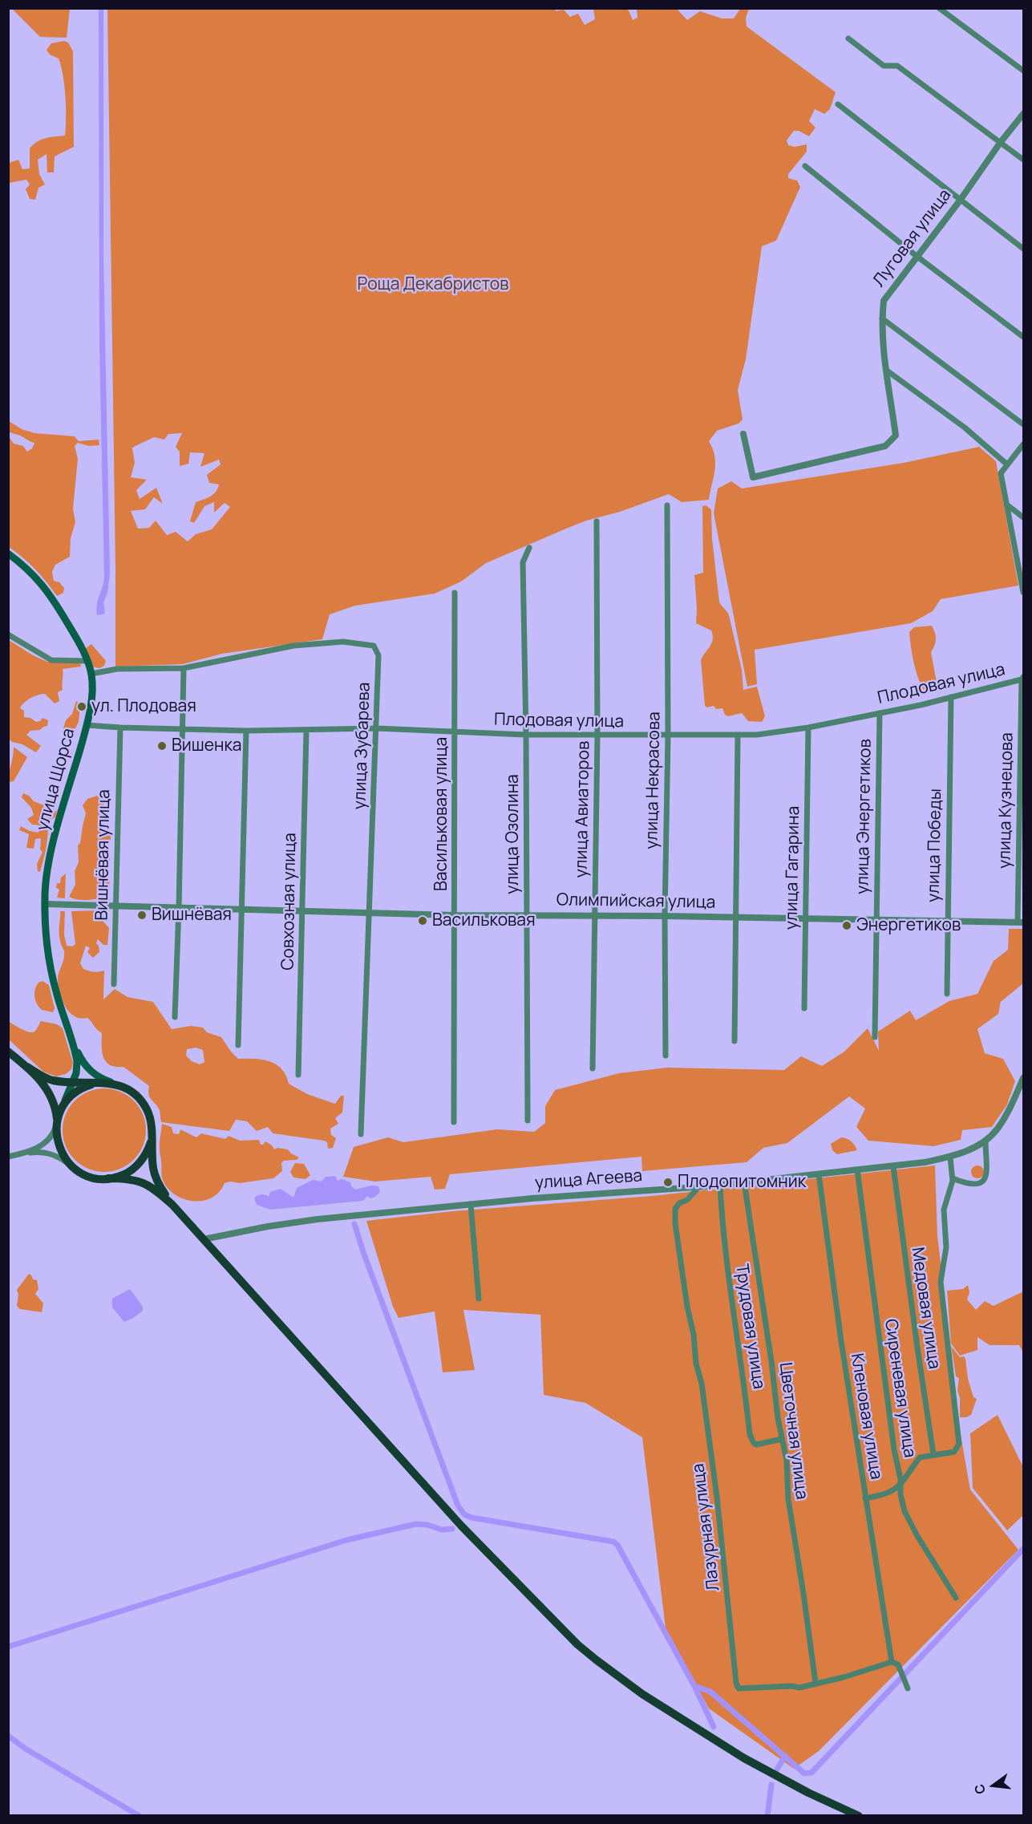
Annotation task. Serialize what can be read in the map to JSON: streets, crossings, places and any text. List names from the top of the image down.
{
  "streets": {
    "main road": ["улица Щорса"],
    "street": [
      "Луговая улица",
      "Плодовая улица",
      "улица Зубарева",
      "улица Некрасова",
      "улица Кузнецова",
      "улица Авиаторов",
      "Васильковая улица",
      "улица Энергетиков",
      "улица Озолина",
      "улица Победы",
      "Вишнёвая улица",
      "улица Гагарина",
      "Совхозная улица",
      "Олимпийская улица",
      "улица Агеева",
      "Медовая улица",
      "Трудовая улица",
      "Сиреневая улица",
      "Кленовая улица",
      "Цветочная улица",
      "Лазурная улица"
    ]
  },
  "crossings": [
    ["Плодовая улица", "улица Зубарева"],
    ["Плодовая улица", "улица Щорса"],
    ["Плодовая улица", "улица Некрасова"],
    ["Плодовая улица", "улица Кузнецова"],
    ["Плодовая улица", "улица Авиаторов"],
    ["Плодовая улица", "Васильковая улица"],
    ["Плодовая улица", "улица Энергетиков"],
    ["Плодовая улица", "улица Озолина"],
    ["Плодовая улица", "улица Победы"],
    ["Плодовая улица", "Вишнёвая улица"],
    ["Плодовая улица", "улица Гагарина"],
    ["Плодовая улица", "Совхозная улица"],
    ["улица Зубарева", "улица Щорса"],
    ["улица Зубарева", "Олимпийская улица"],
    ["улица Щорса", "Олимпийская улица"],
    ["улица Некрасова", "Олимпийская улица"],
    ["улица Кузнецова", "Олимпийская улица"],
    ["улица Авиаторов", "Олимпийская улица"],
    ["Васильковая улица", "Олимпийская улица"],
    ["улица Энергетиков", "Олимпийская улица"],
    ["улица Озолина", "Олимпийская улица"],
    ["улица Победы", "Олимпийская улица"],
    ["Вишнёвая улица", "Олимпийская улица"],
    ["улица Гагарина", "Олимпийская улица"],
    ["Совхозная улица", "Олимпийская улица"],
    ["улица Агеева", "Медовая улица"],
    ["улица Агеева", "Трудовая улица"],
    ["улица Агеева", "Сиреневая улица"],
    ["улица Агеева", "Кленовая улица"],
    ["улица Агеева", "Цветочная улица"],
    ["улица Агеева", "Лазурная улица"],
    ["Трудовая улица", "Цветочная улица"],
    ["Кленовая улица", "Лазурная улица"],
    ["Цветочная улица", "Лазурная улица"]
  ],
  "parks": ["Роща Декабристов"],
  "places": [
    "ул. Плодовая",
    "Вишенка",
    "Вишнёвая",
    "Васильковая",
    "Энергетиков",
    "Плодопитомник"
  ],
  "north": "left"
}
